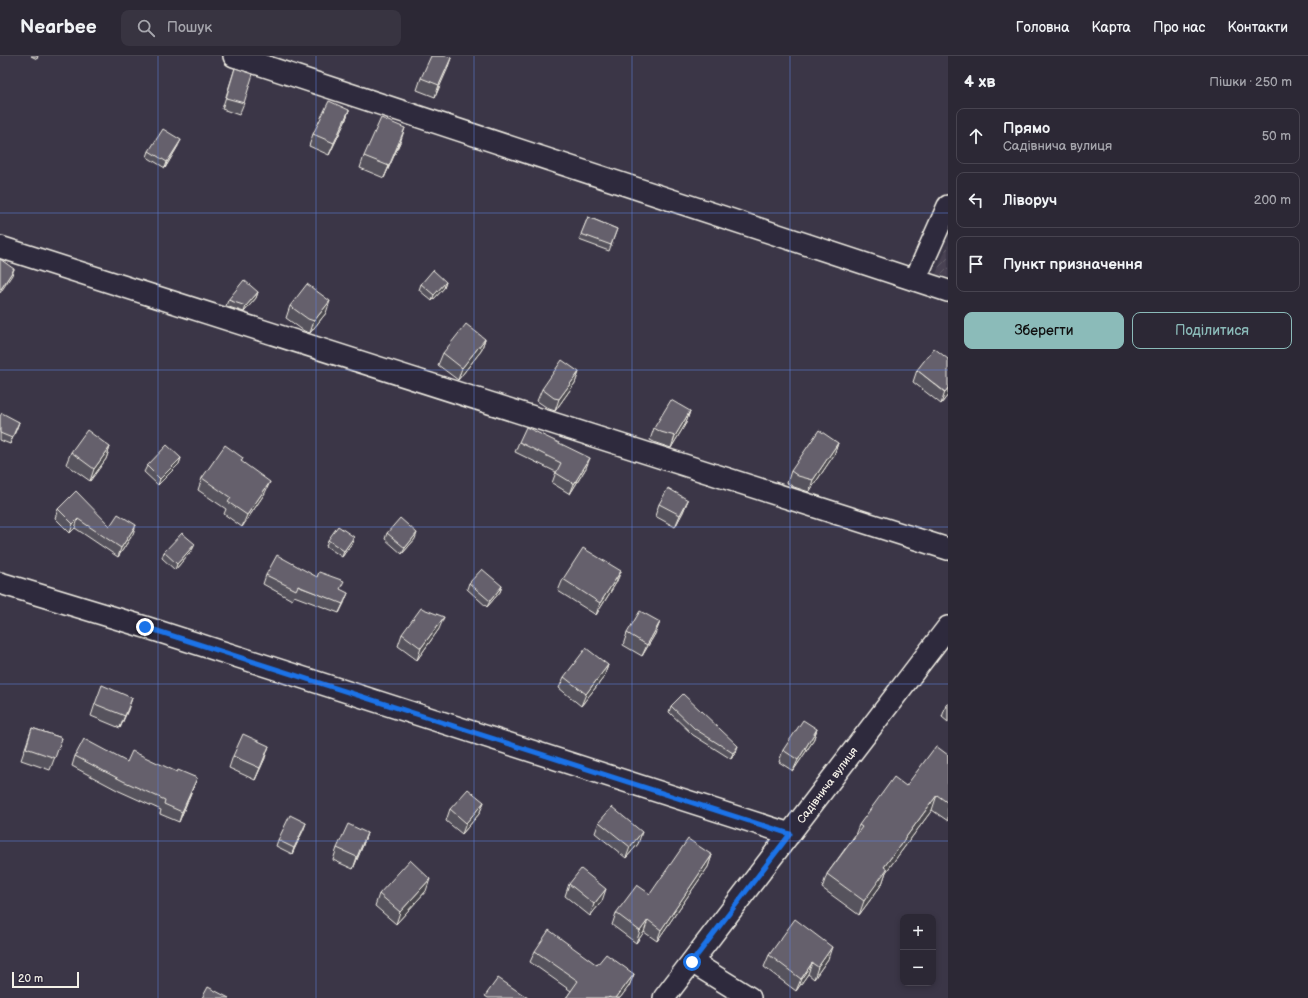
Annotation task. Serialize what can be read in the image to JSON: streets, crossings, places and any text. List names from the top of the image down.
{
  "streets": {
    "street": ["Садівнича вулиця"]
  },
  "scale_bar": "20 m",
  "page": {
    "header": "Nearbee",
    "search": "Пошук",
    "nav": [
      "Головна",
      "Карта",
      "Про нас",
      "Контакти"
    ],
    "heading": ["4 хв", "Пішки · 250 m"],
    "list": [
      ["Прямо", "Садівнича вулиця", "50 m"],
      ["Ліворуч", "200 m"],
      "Пункт призначення"
    ],
    "buttons": ["Зберегти", "Поділитися"],
    "map_buttons": ["+", "−"],
    "scale": "20 m"
  }
}
